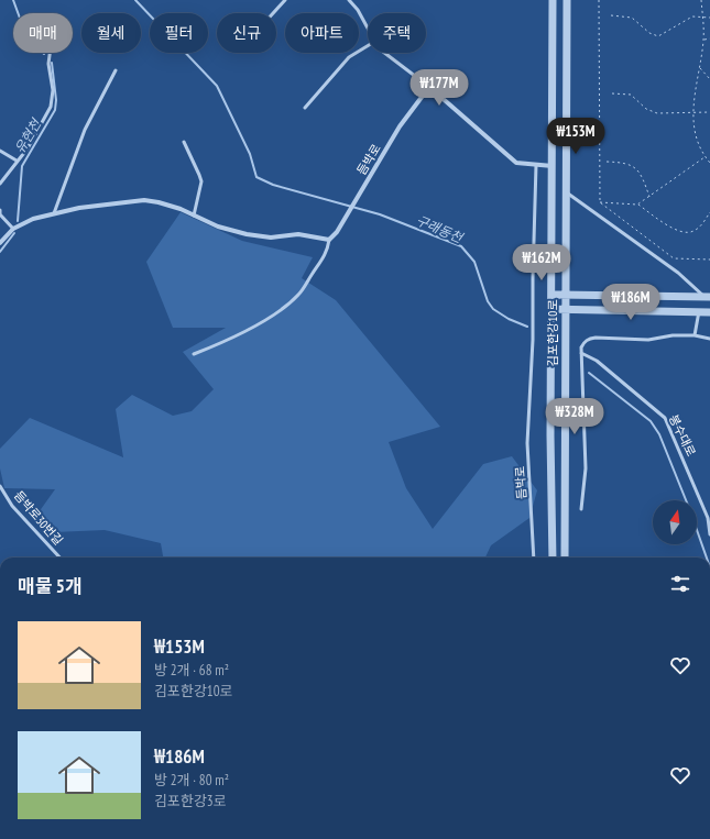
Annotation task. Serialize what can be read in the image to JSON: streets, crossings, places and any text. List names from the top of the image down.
{
  "streets": {
    "street": ["듬박로", "김포한강10로"],
    "lane": ["봉수대로", "듬박로30번길"]
  },
  "water": ["유현천", "구래동천"],
  "north": "top",
  "page": {
    "chip": [
      "매매",
      "월세",
      "필터",
      "신규",
      "아파트",
      "주택"
    ],
    "price": [
      "₩177M",
      "₩153M",
      "₩162M",
      "₩186M",
      "₩328M"
    ],
    "heading": "매물 5개",
    "list": [
      {
        "name": "₩153M",
        "note": "방 2개 · 68 m² · 김포한강10로"
      },
      {
        "name": "₩186M",
        "note": "방 2개 · 80 m² · 김포한강3로"
      }
    ]
  }
}
